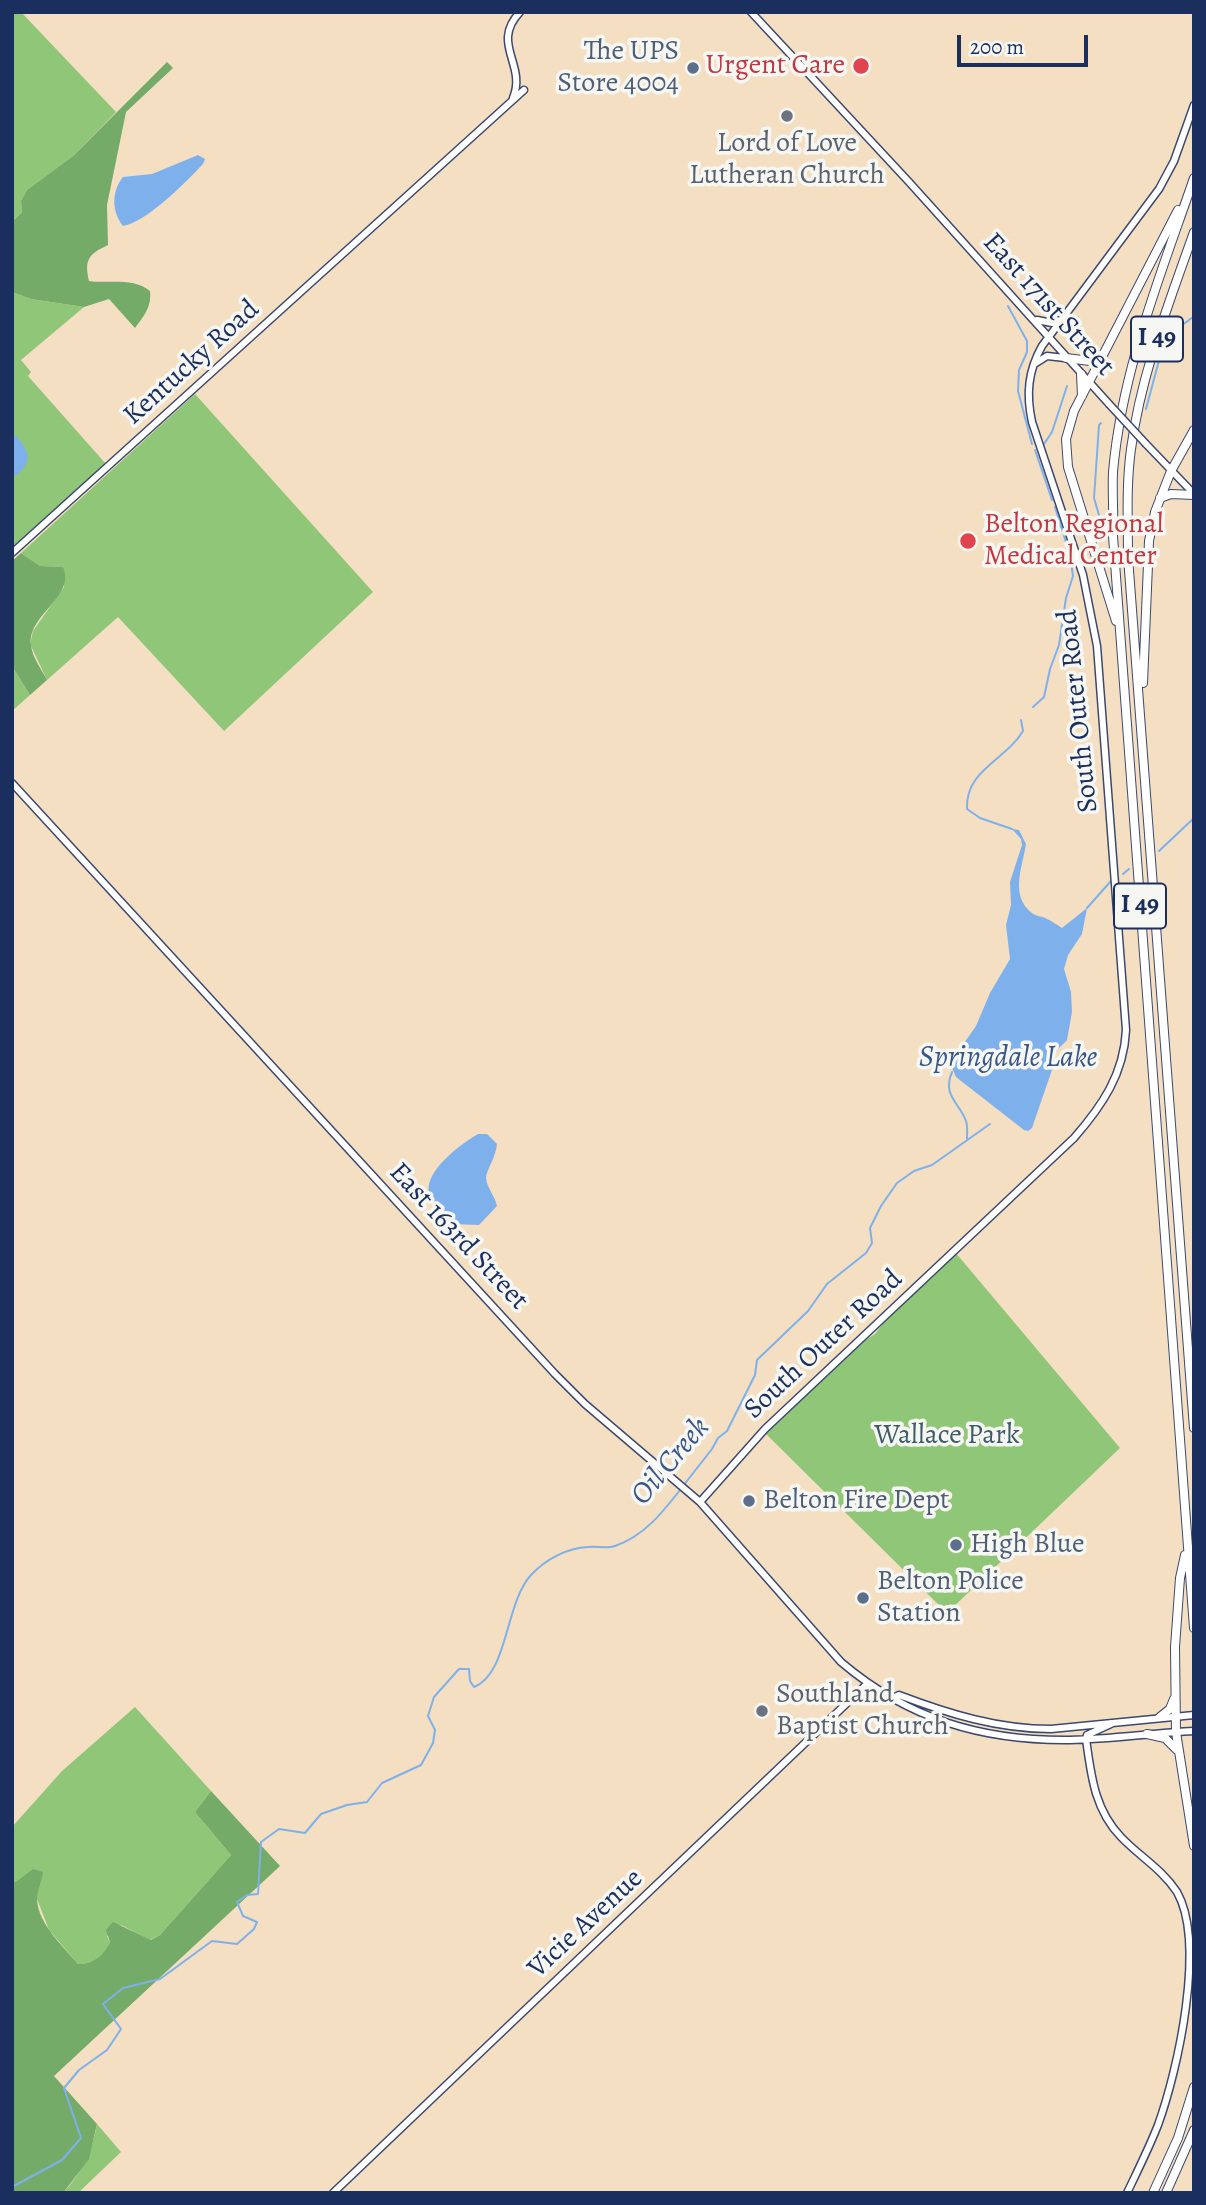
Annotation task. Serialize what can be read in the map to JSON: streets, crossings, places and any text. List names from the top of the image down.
{
  "streets": {
    "highway": ["I 49"],
    "street": [
      "East 171st Street",
      "Kentucky Road",
      "South Outer Road",
      "East 163rd Street",
      "Vicie Avenue"
    ]
  },
  "crossings": [
    ["East 171st Street", "South Outer Road"],
    ["South Outer Road", "East 163rd Street"],
    ["East 163rd Street", "Vicie Avenue"]
  ],
  "water": ["Springdale Lake", "Oil Creek"],
  "parks": ["Wallace Park"],
  "places": [
    "Urgent Care",
    "The UPS Store 4004",
    "Lord of Love Lutheran Church",
    "Belton Regional Medical Center",
    "Belton Fire Dept",
    "High Blue",
    "Belton Police Station",
    "Southland Baptist Church"
  ],
  "scale_bar": "200 m"
}
